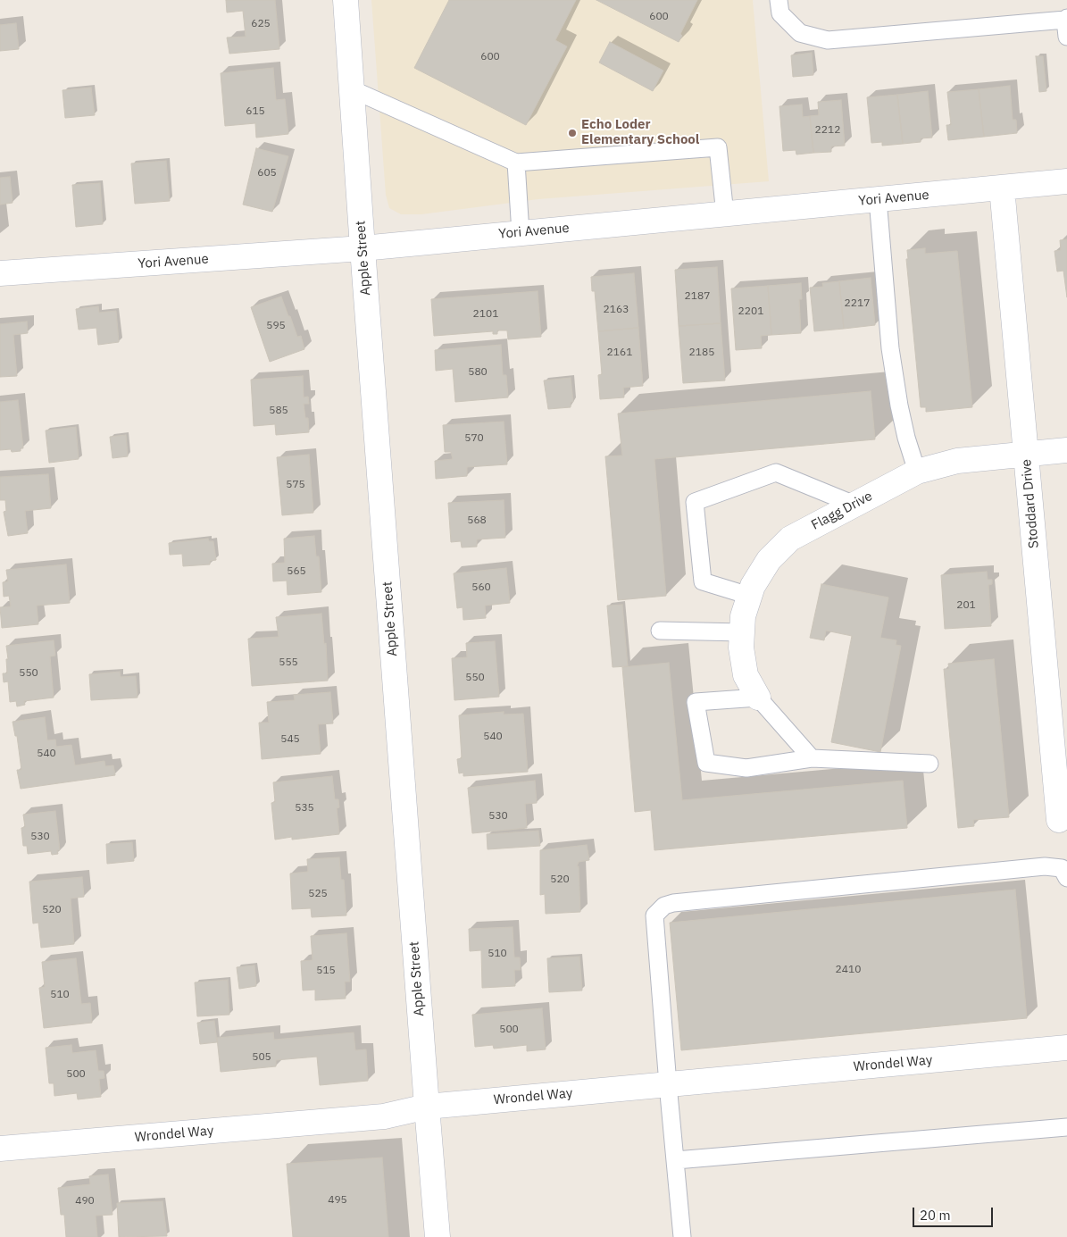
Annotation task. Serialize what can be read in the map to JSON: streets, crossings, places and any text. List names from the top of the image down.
{
  "streets": {
    "street": [
      "Yori Avenue",
      "Apple Street",
      "Stoddard Drive",
      "Flagg Drive",
      "Wrondel Way"
    ]
  },
  "crossings": [
    ["Yori Avenue", "Apple Street"],
    ["Yori Avenue", "Stoddard Drive"],
    ["Apple Street", "Wrondel Way"],
    ["Stoddard Drive", "Flagg Drive"]
  ],
  "places": ["Echo Loder Elementary School"],
  "house_numbers": [
    "600",
    "625",
    "600",
    "615",
    "2212",
    "605",
    "2187",
    "2217",
    "2163",
    "2201",
    "2101",
    "595",
    "2161",
    "2185",
    "580",
    "585",
    "570",
    "575",
    "568",
    "565",
    "560",
    "201",
    "555",
    "550",
    "550",
    "540",
    "545",
    "540",
    "535",
    "530",
    "530",
    "520",
    "525",
    "520",
    "510",
    "2410",
    "515",
    "510",
    "500",
    "505",
    "500",
    "495",
    "490"
  ],
  "scale_bar": "20 m"
}
